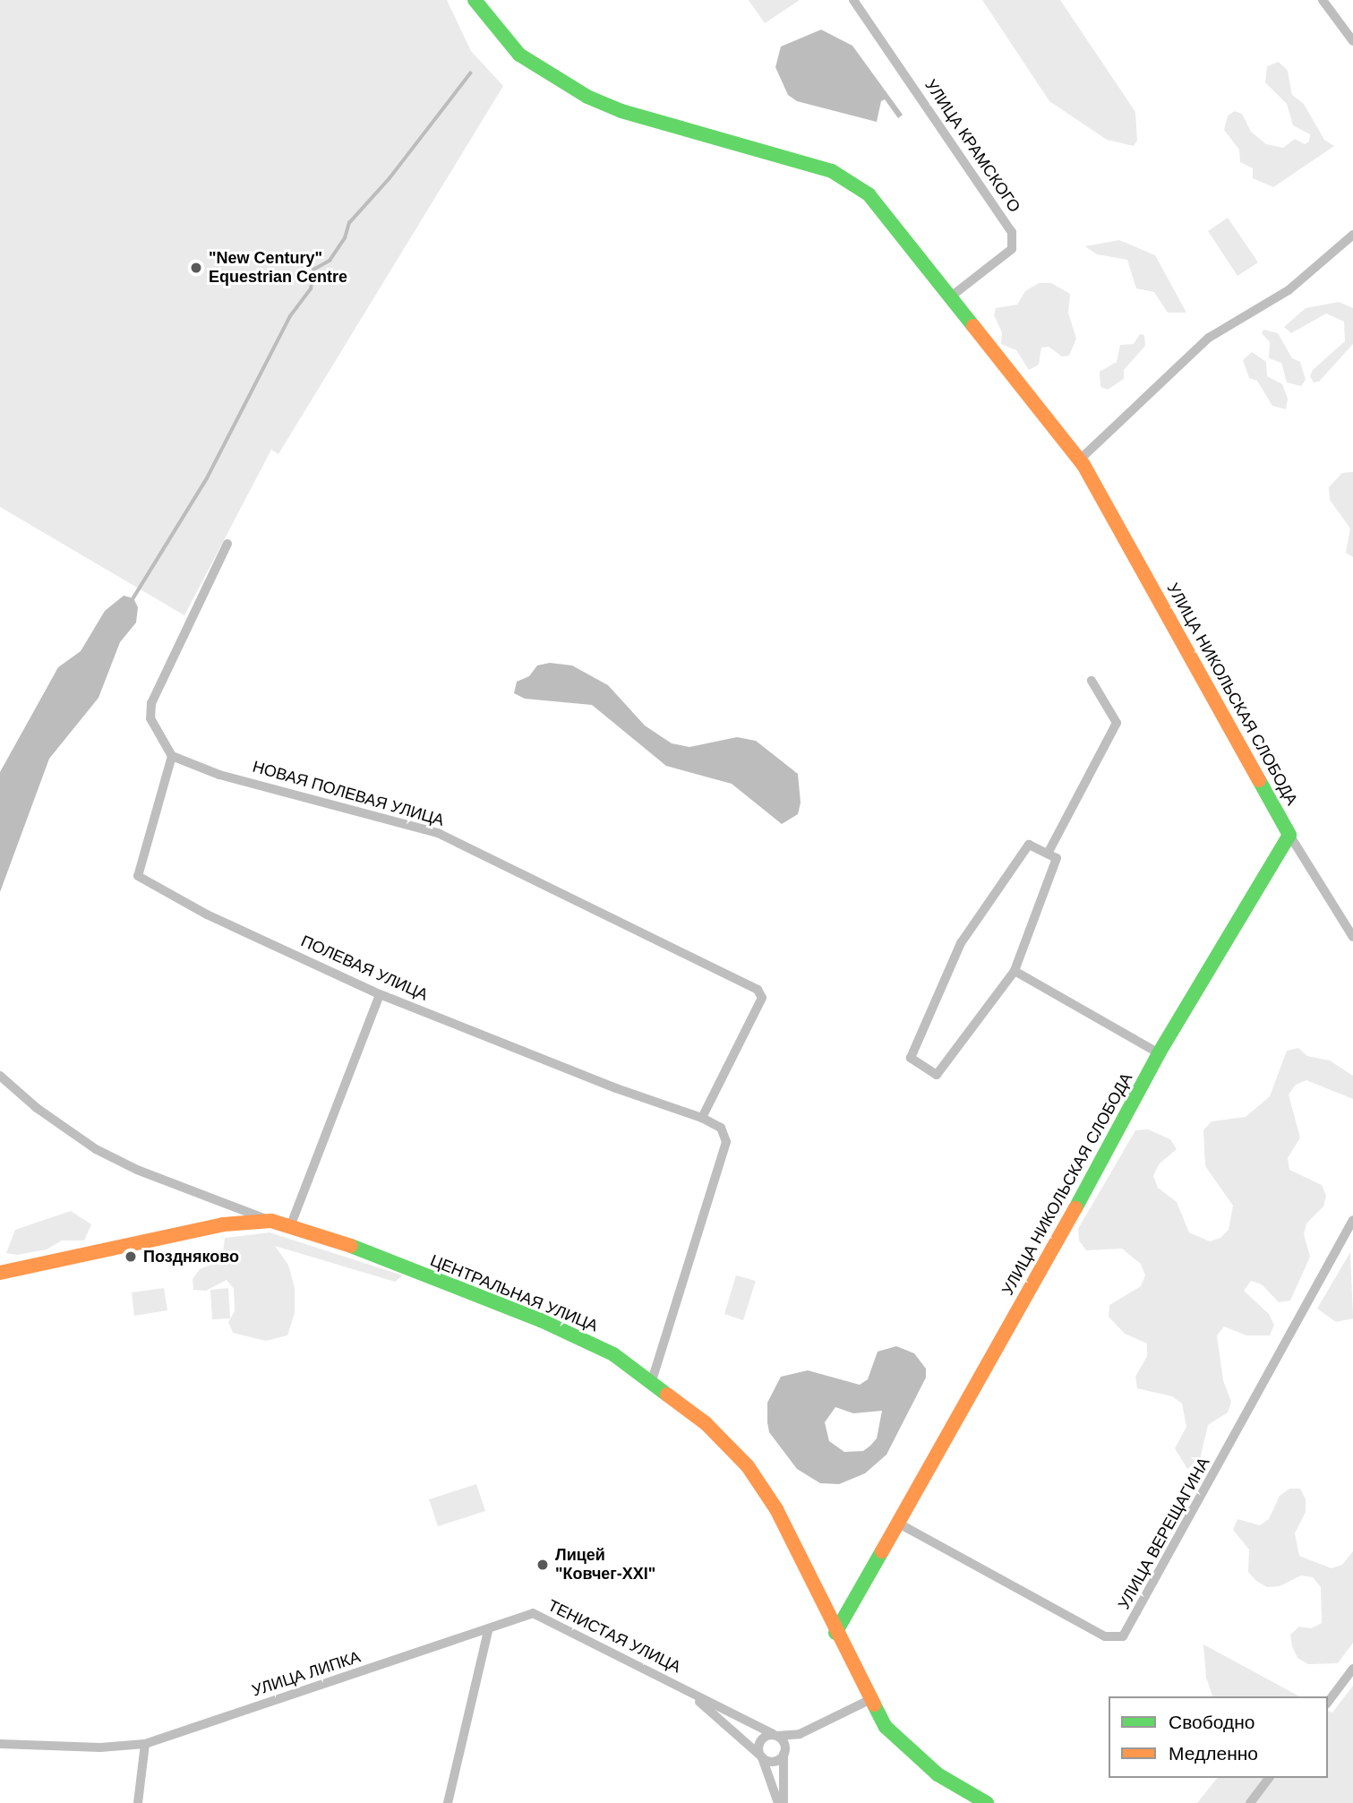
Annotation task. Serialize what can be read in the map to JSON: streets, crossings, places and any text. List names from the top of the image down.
{
  "streets": {
    "street": [
      "УЛИЦА КРАМСКОГО",
      "УЛИЦА НИКОЛЬСКАЯ СЛОБОДА",
      "НОВАЯ ПОЛЕВАЯ УЛИЦА",
      "ПОЛЕВАЯ УЛИЦА",
      "ЦЕНТРАЛЬНАЯ УЛИЦА",
      "УЛИЦА ВЕРЕЩАГИНА",
      "ТЕНИСТАЯ УЛИЦА",
      "УЛИЦА ЛИПКА"
    ]
  },
  "crossings": [
    ["УЛИЦА КРАМСКОГО", "УЛИЦА НИКОЛЬСКАЯ СЛОБОДА"],
    ["УЛИЦА НИКОЛЬСКАЯ СЛОБОДА", "ЦЕНТРАЛЬНАЯ УЛИЦА"],
    ["УЛИЦА НИКОЛЬСКАЯ СЛОБОДА", "УЛИЦА ВЕРЕЩАГИНА"],
    ["НОВАЯ ПОЛЕВАЯ УЛИЦА", "ПОЛЕВАЯ УЛИЦА"],
    ["ТЕНИСТАЯ УЛИЦА", "УЛИЦА ЛИПКА"]
  ],
  "places": ["\"New Century\" Equestrian Centre", "Поздняково", "Лицей \"Ковчег-XXI\""],
  "legend": ["Свободно", "Медленно"]
}
